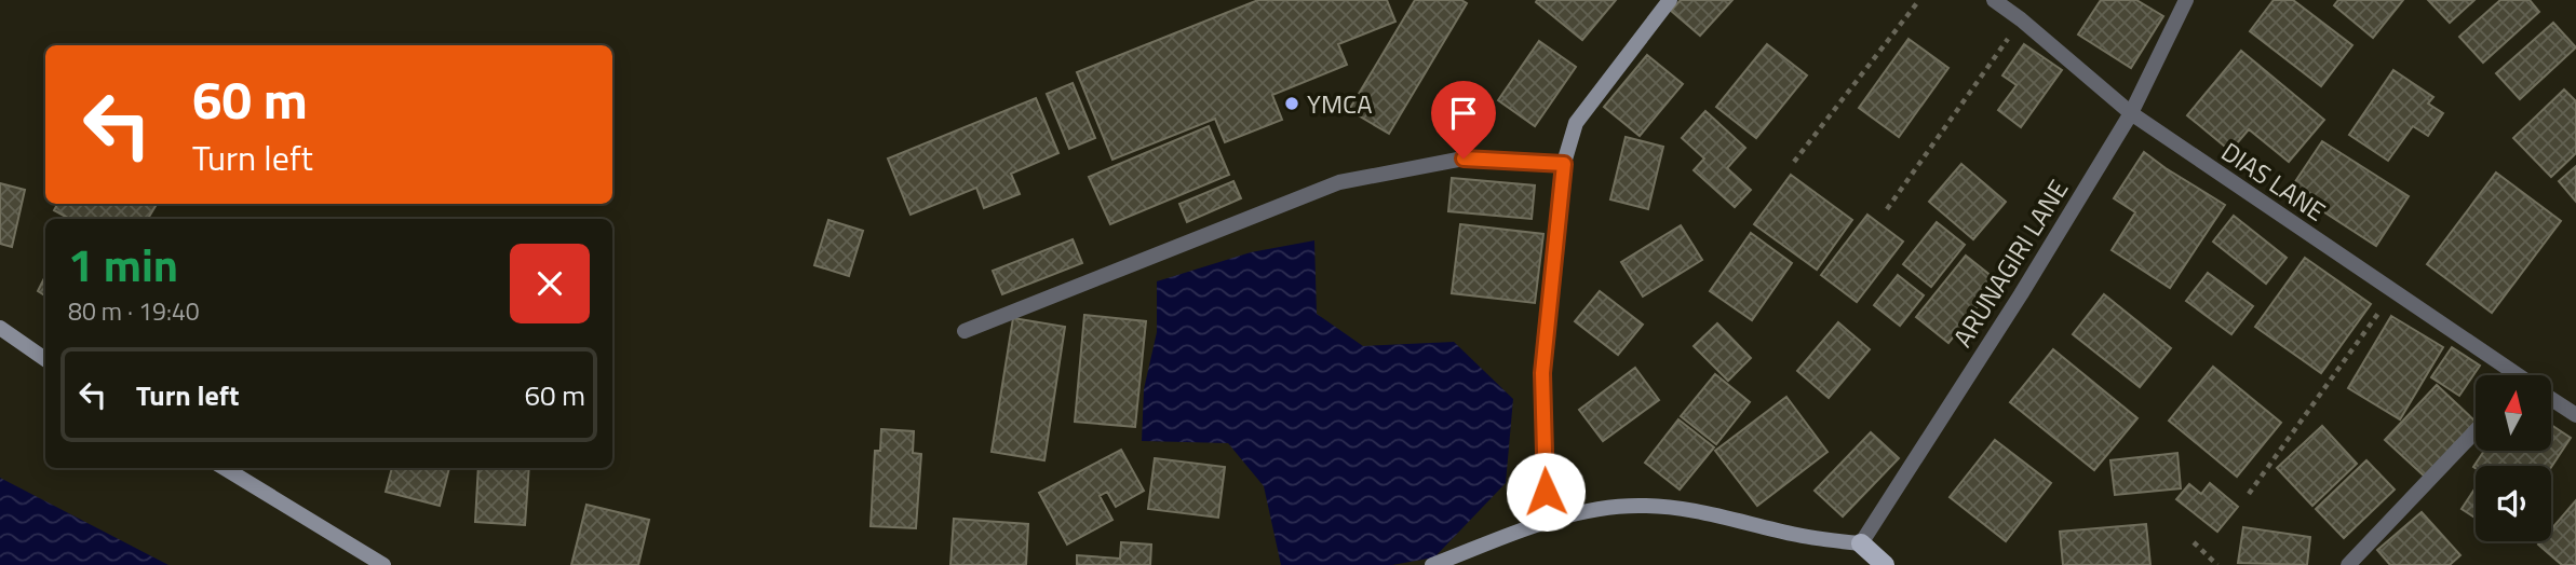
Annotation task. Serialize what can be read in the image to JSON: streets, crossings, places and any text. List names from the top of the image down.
{
  "streets": {
    "street": ["DIAS LANE", "ARUNAGIRI LANE"]
  },
  "crossings": [
    ["DIAS LANE", "ARUNAGIRI LANE"]
  ],
  "places": ["YMCA"],
  "north": "top",
  "page": {
    "turn": ["60 m", "Turn left"],
    "heading": ["1 min", "80 m · 19:40"],
    "list": [
      {
        "name": "Turn left",
        "value": "60 m"
      }
    ]
  }
}
